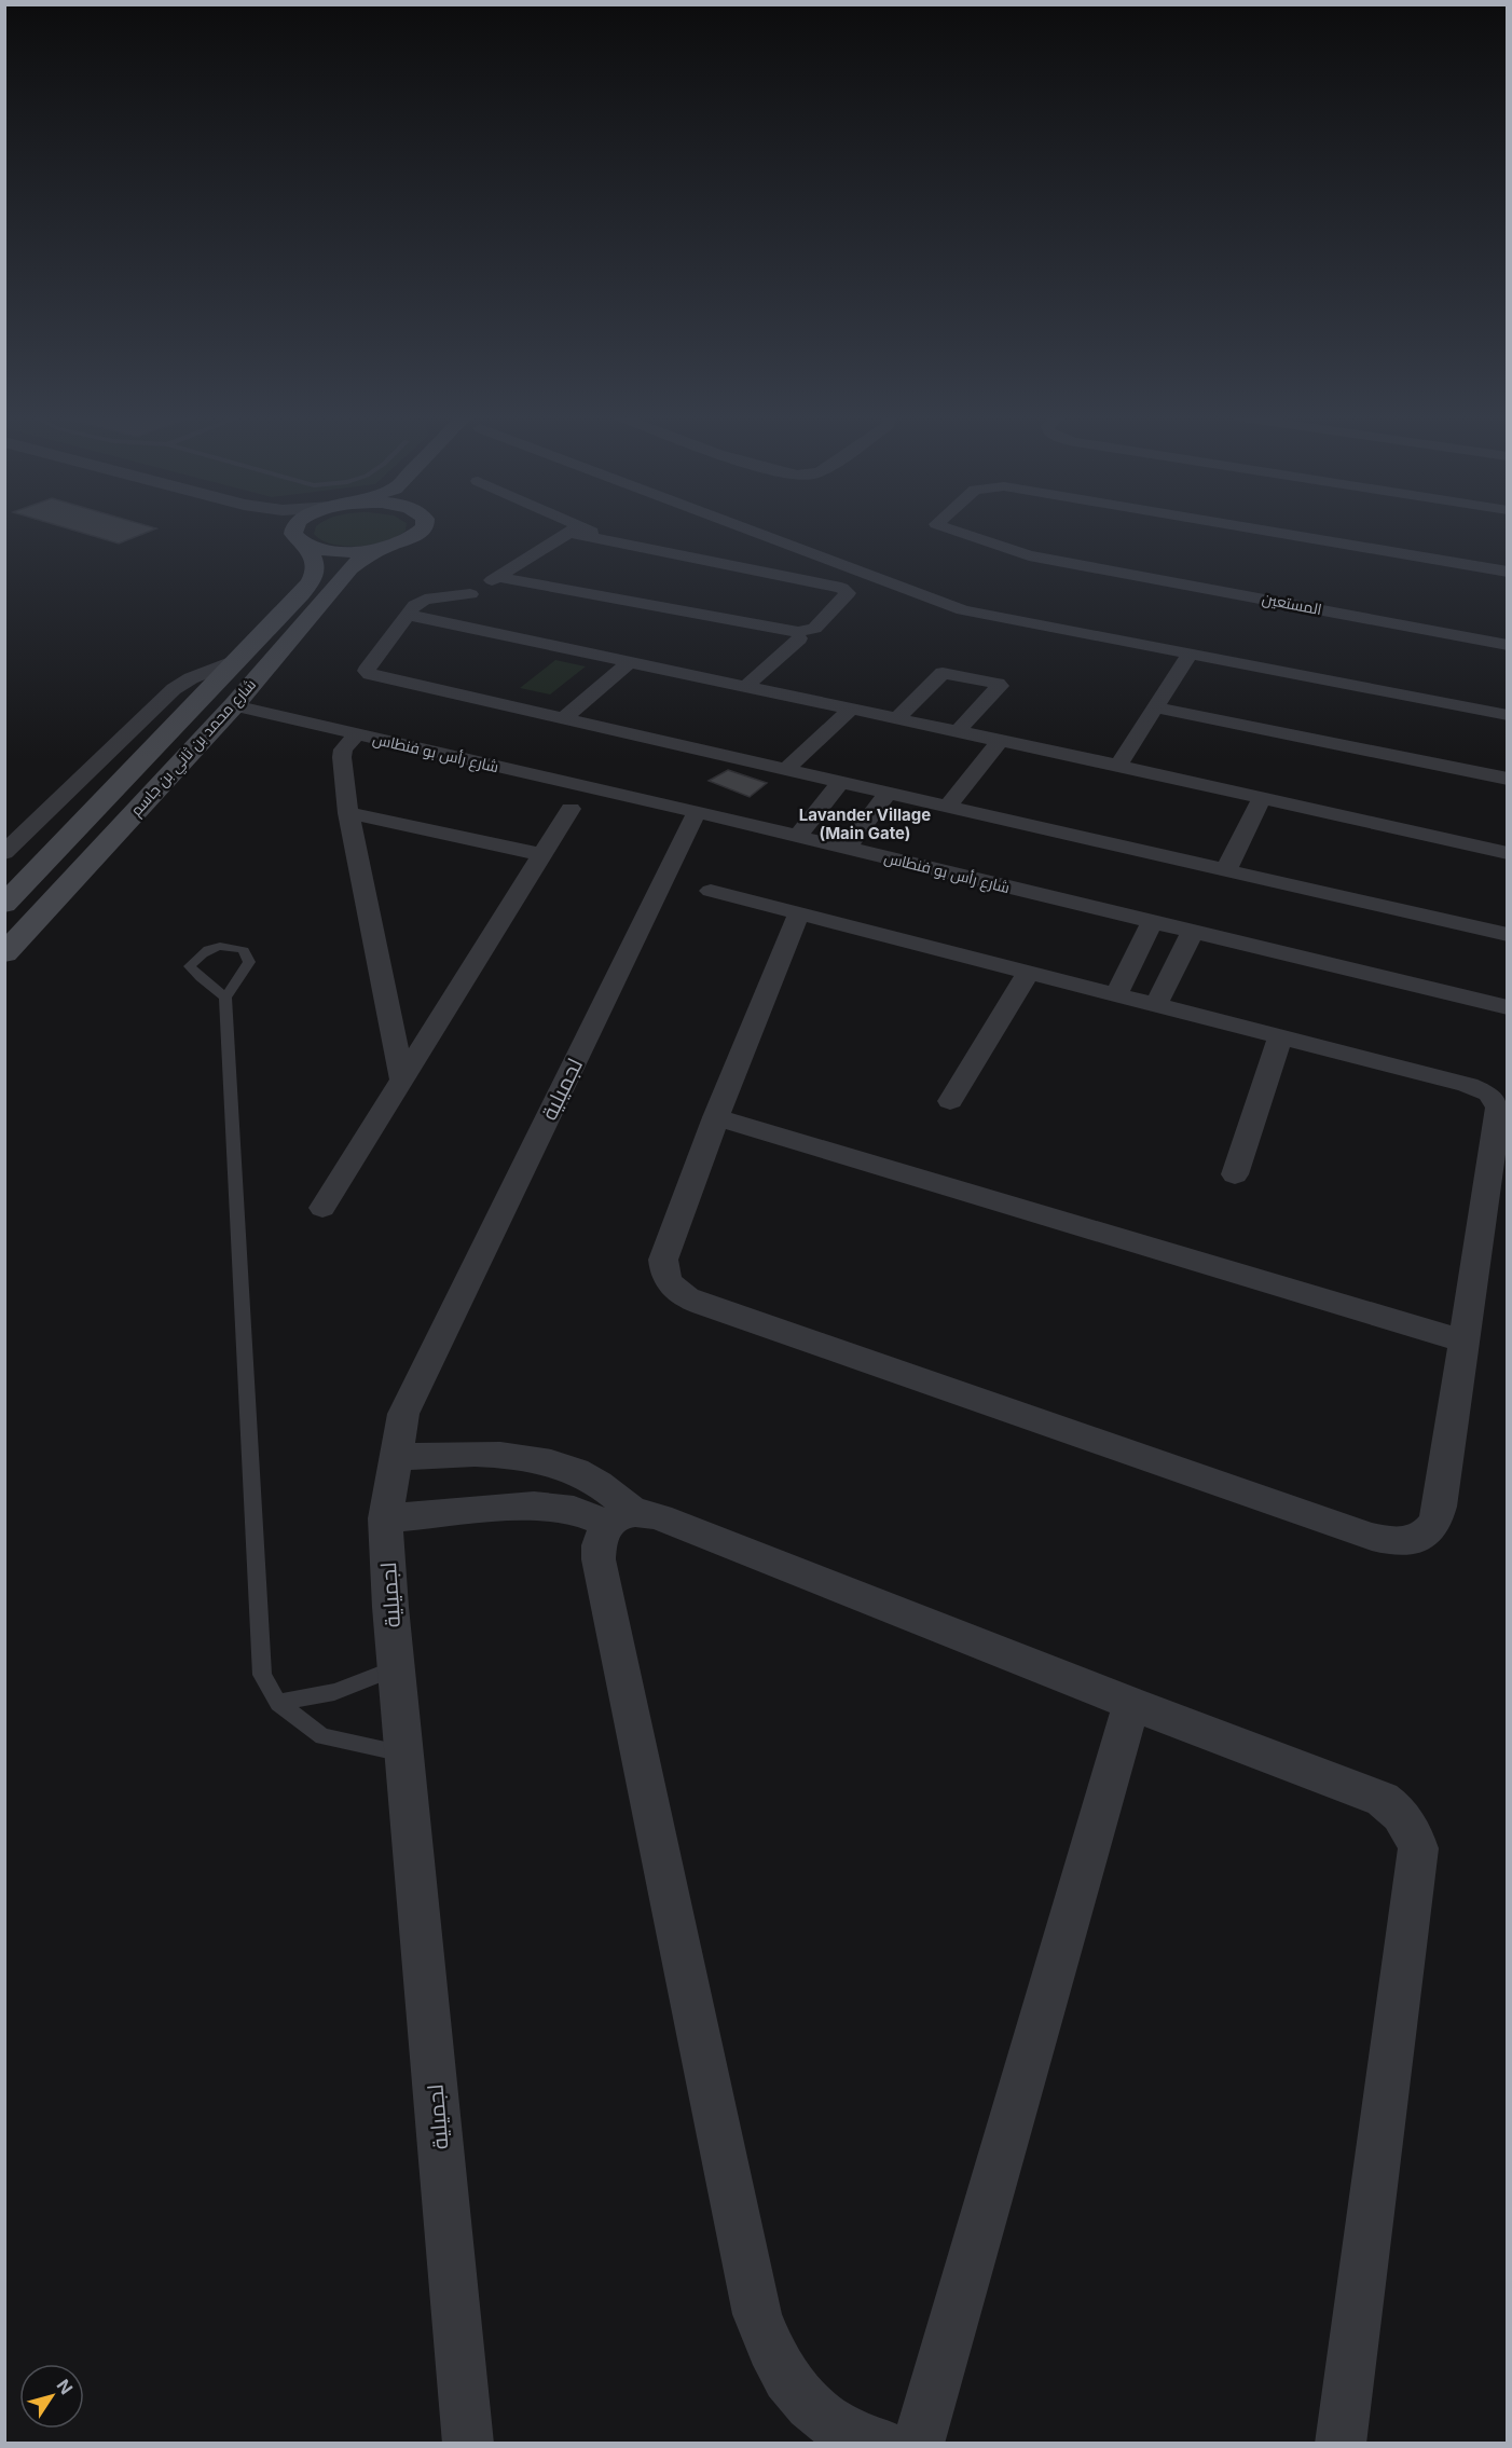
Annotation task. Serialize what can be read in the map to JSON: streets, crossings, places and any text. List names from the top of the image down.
{
  "streets": {
    "main road": ["شارع محمد بن ثاني بن جاسم"],
    "street": ["المستعين", "شارع رأس بو فنطاس", "لجميلية"]
  },
  "crossings": [
    ["شارع محمد بن ثاني بن جاسم", "شارع رأس بو فنطاس"],
    ["شارع رأس بو فنطاس", "لجميلية"]
  ],
  "districts": ["Lavander Village (Main Gate)"],
  "north": "top right"
}
